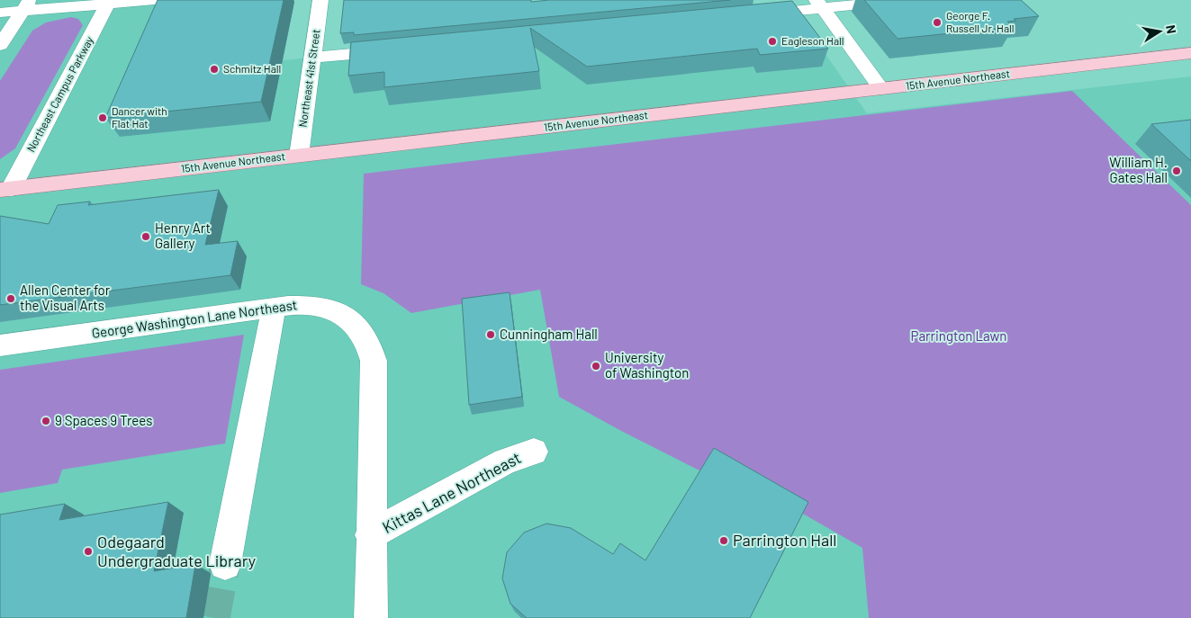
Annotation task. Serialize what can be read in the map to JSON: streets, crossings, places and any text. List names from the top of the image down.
{
  "streets": {
    "main road": ["15th Avenue Northeast"],
    "street": [
      "Northeast 41st Street",
      "Northeast Campus Parkway",
      "George Washington Lane Northeast",
      "Kittas Lane Northeast"
    ]
  },
  "crossings": [
    ["Northeast 41st Street", "15th Avenue Northeast"],
    ["15th Avenue Northeast", "Northeast Campus Parkway"],
    ["George Washington Lane Northeast", "Kittas Lane Northeast"]
  ],
  "parks": ["Parrington Lawn"],
  "places": [
    "George F. Russell Jr. Hall",
    "Eagleson Hall",
    "Schmitz Hall",
    "Dancer with Flat Hat",
    "William H. Gates Hall",
    "Henry Art Gallery",
    "Allen Center for the Visual Arts",
    "Cunningham Hall",
    "University of Washington",
    "9 Spaces 9 Trees",
    "Parrington Hall",
    "Odegaard Undergraduate Library"
  ],
  "north": "right"
}
